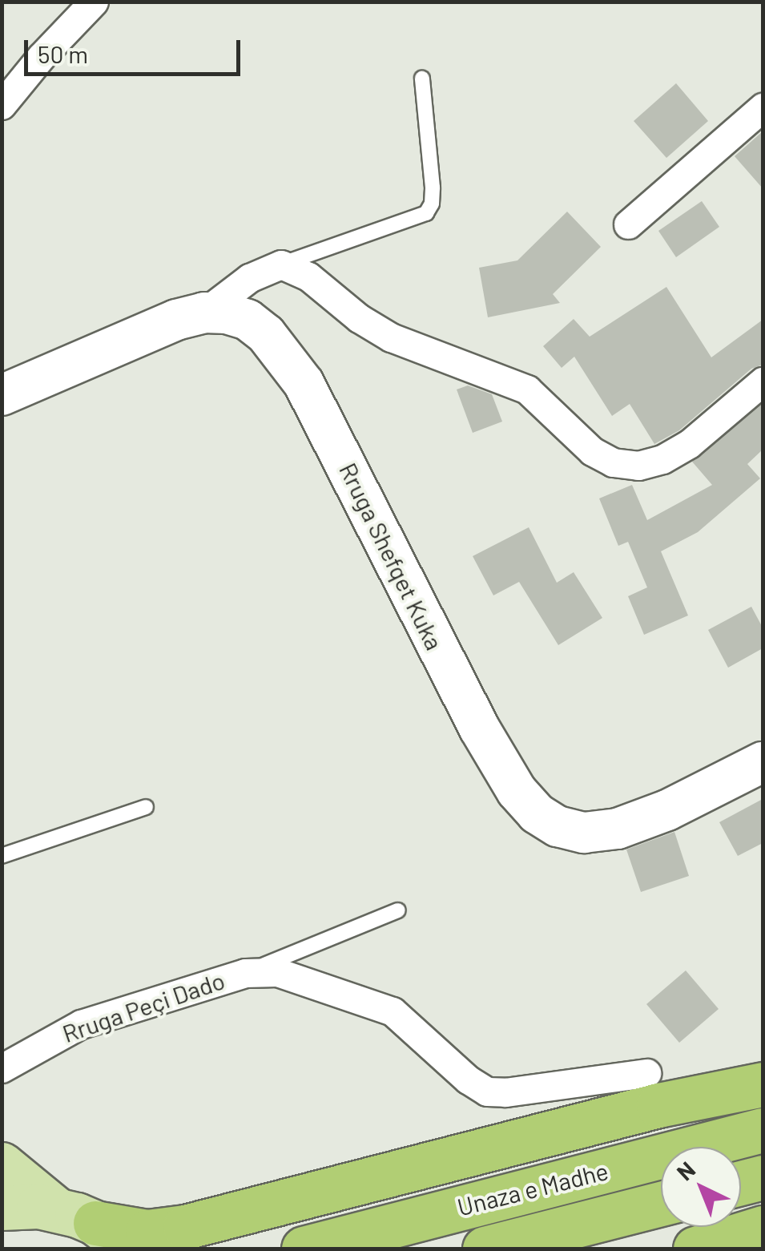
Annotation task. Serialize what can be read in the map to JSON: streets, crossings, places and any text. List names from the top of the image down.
{
  "streets": {
    "highway": ["Unaza e Madhe"],
    "street": ["Rruga Shefqet Kuka", "Rruga Peçi Dado"]
  },
  "scale_bar": "50 m",
  "north": "top left"
}
